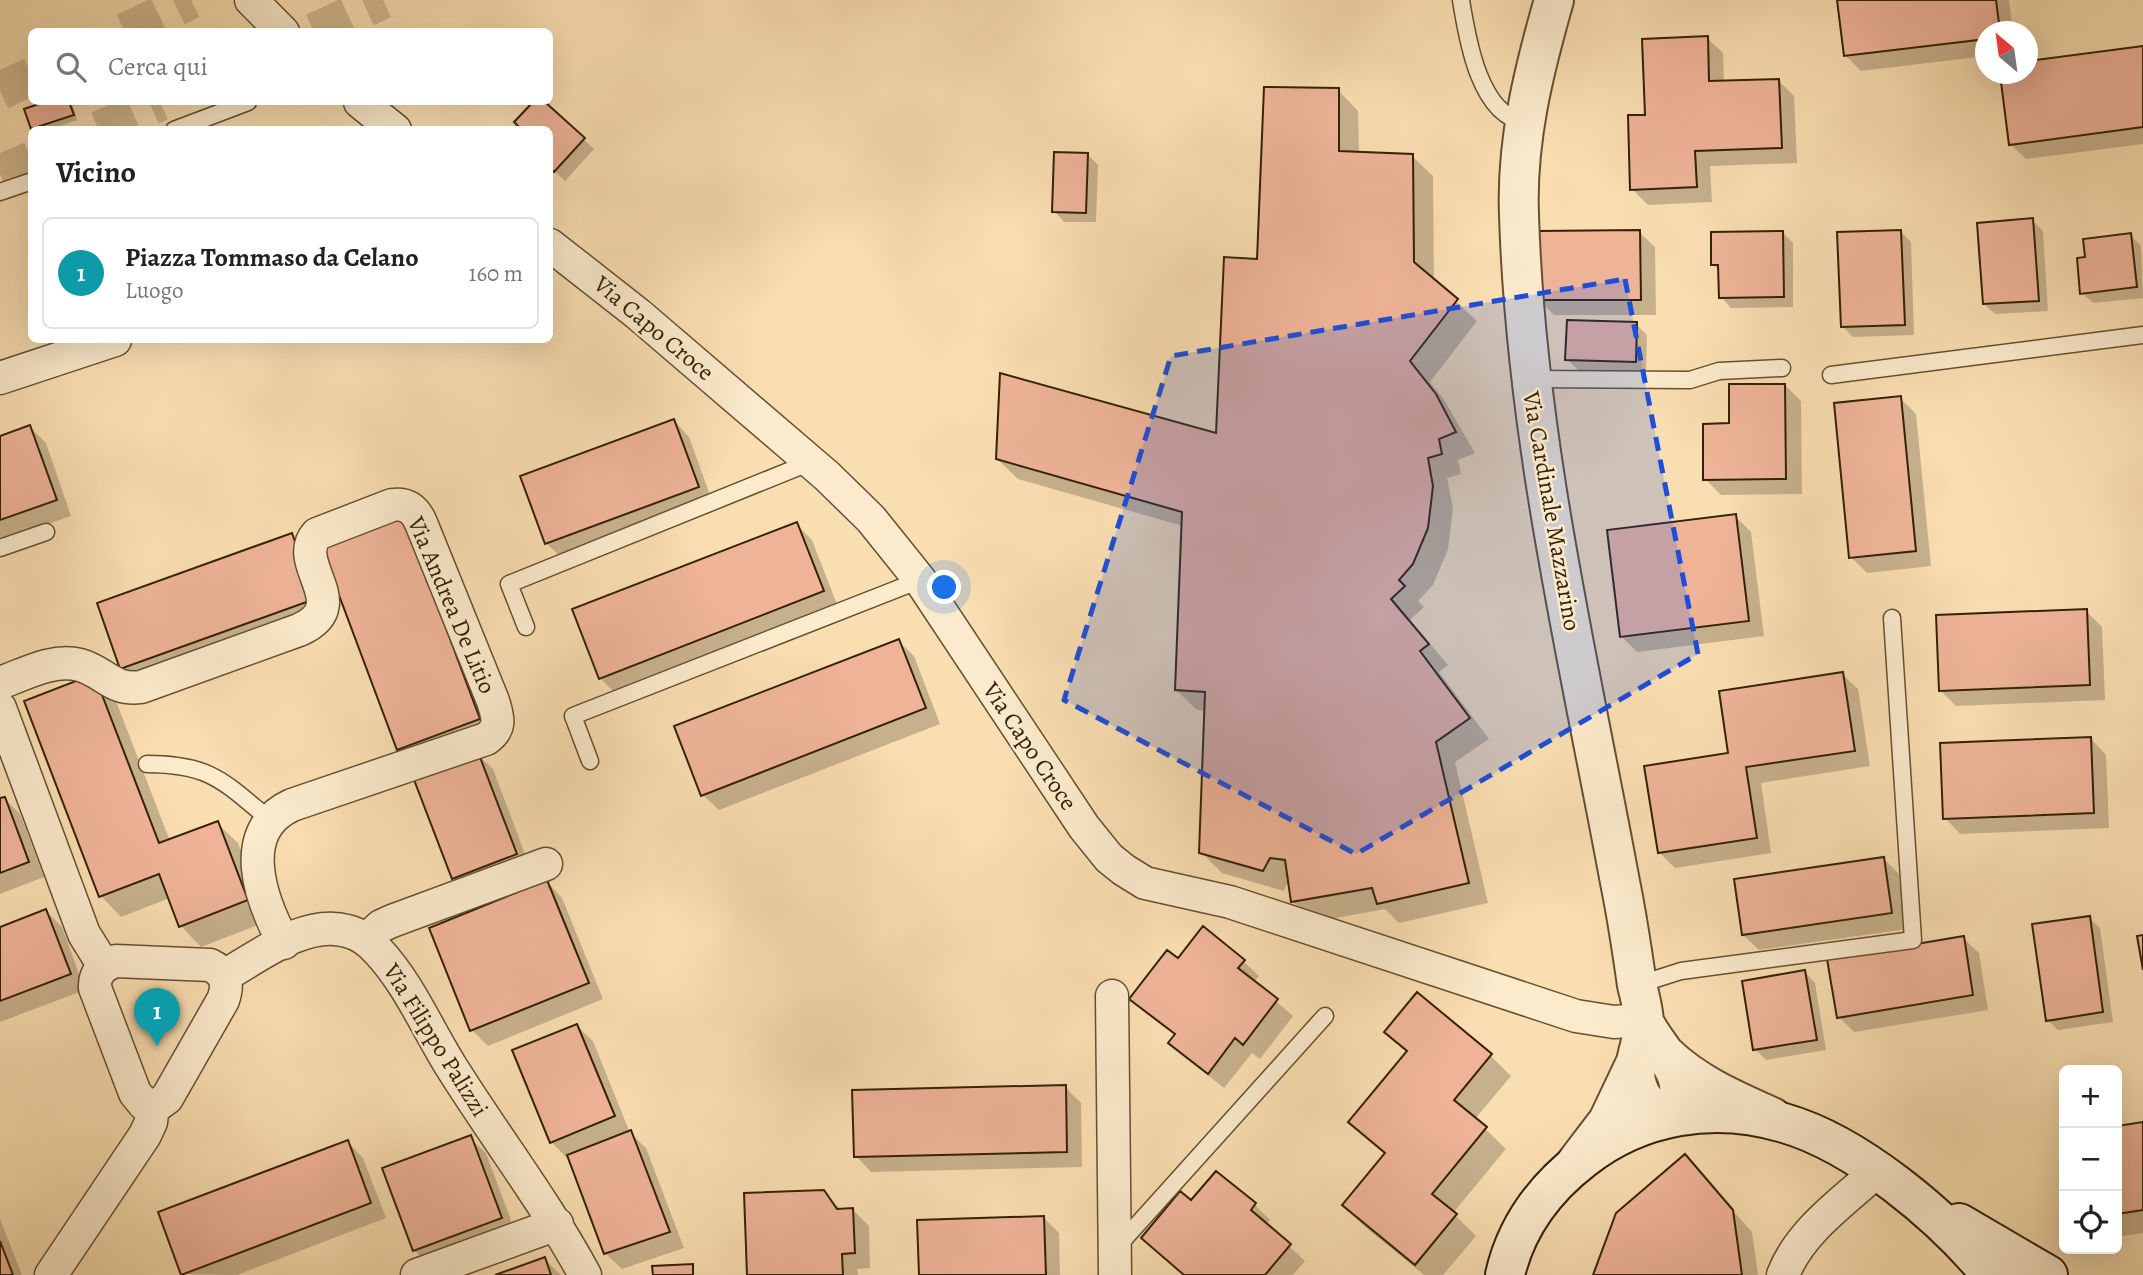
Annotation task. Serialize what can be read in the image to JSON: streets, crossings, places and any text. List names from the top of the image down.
{
  "streets": {
    "street": [
      "Via Capo Croce",
      "Via Cardinale Mazzarino",
      "Via Andrea De Litio",
      "Via Filippo Palizzi"
    ]
  },
  "crossings": [
    ["Via Capo Croce", "Via Cardinale Mazzarino"]
  ],
  "north": "top left",
  "page": {
    "search": "Cerca qui",
    "heading": "Vicino",
    "list": [
      {
        "mark": "1",
        "name": "Piazza Tommaso da Celano",
        "note": "Luogo",
        "value": "160 m"
      }
    ],
    "pins": "1",
    "map_buttons": ["+", "−"]
  }
}
